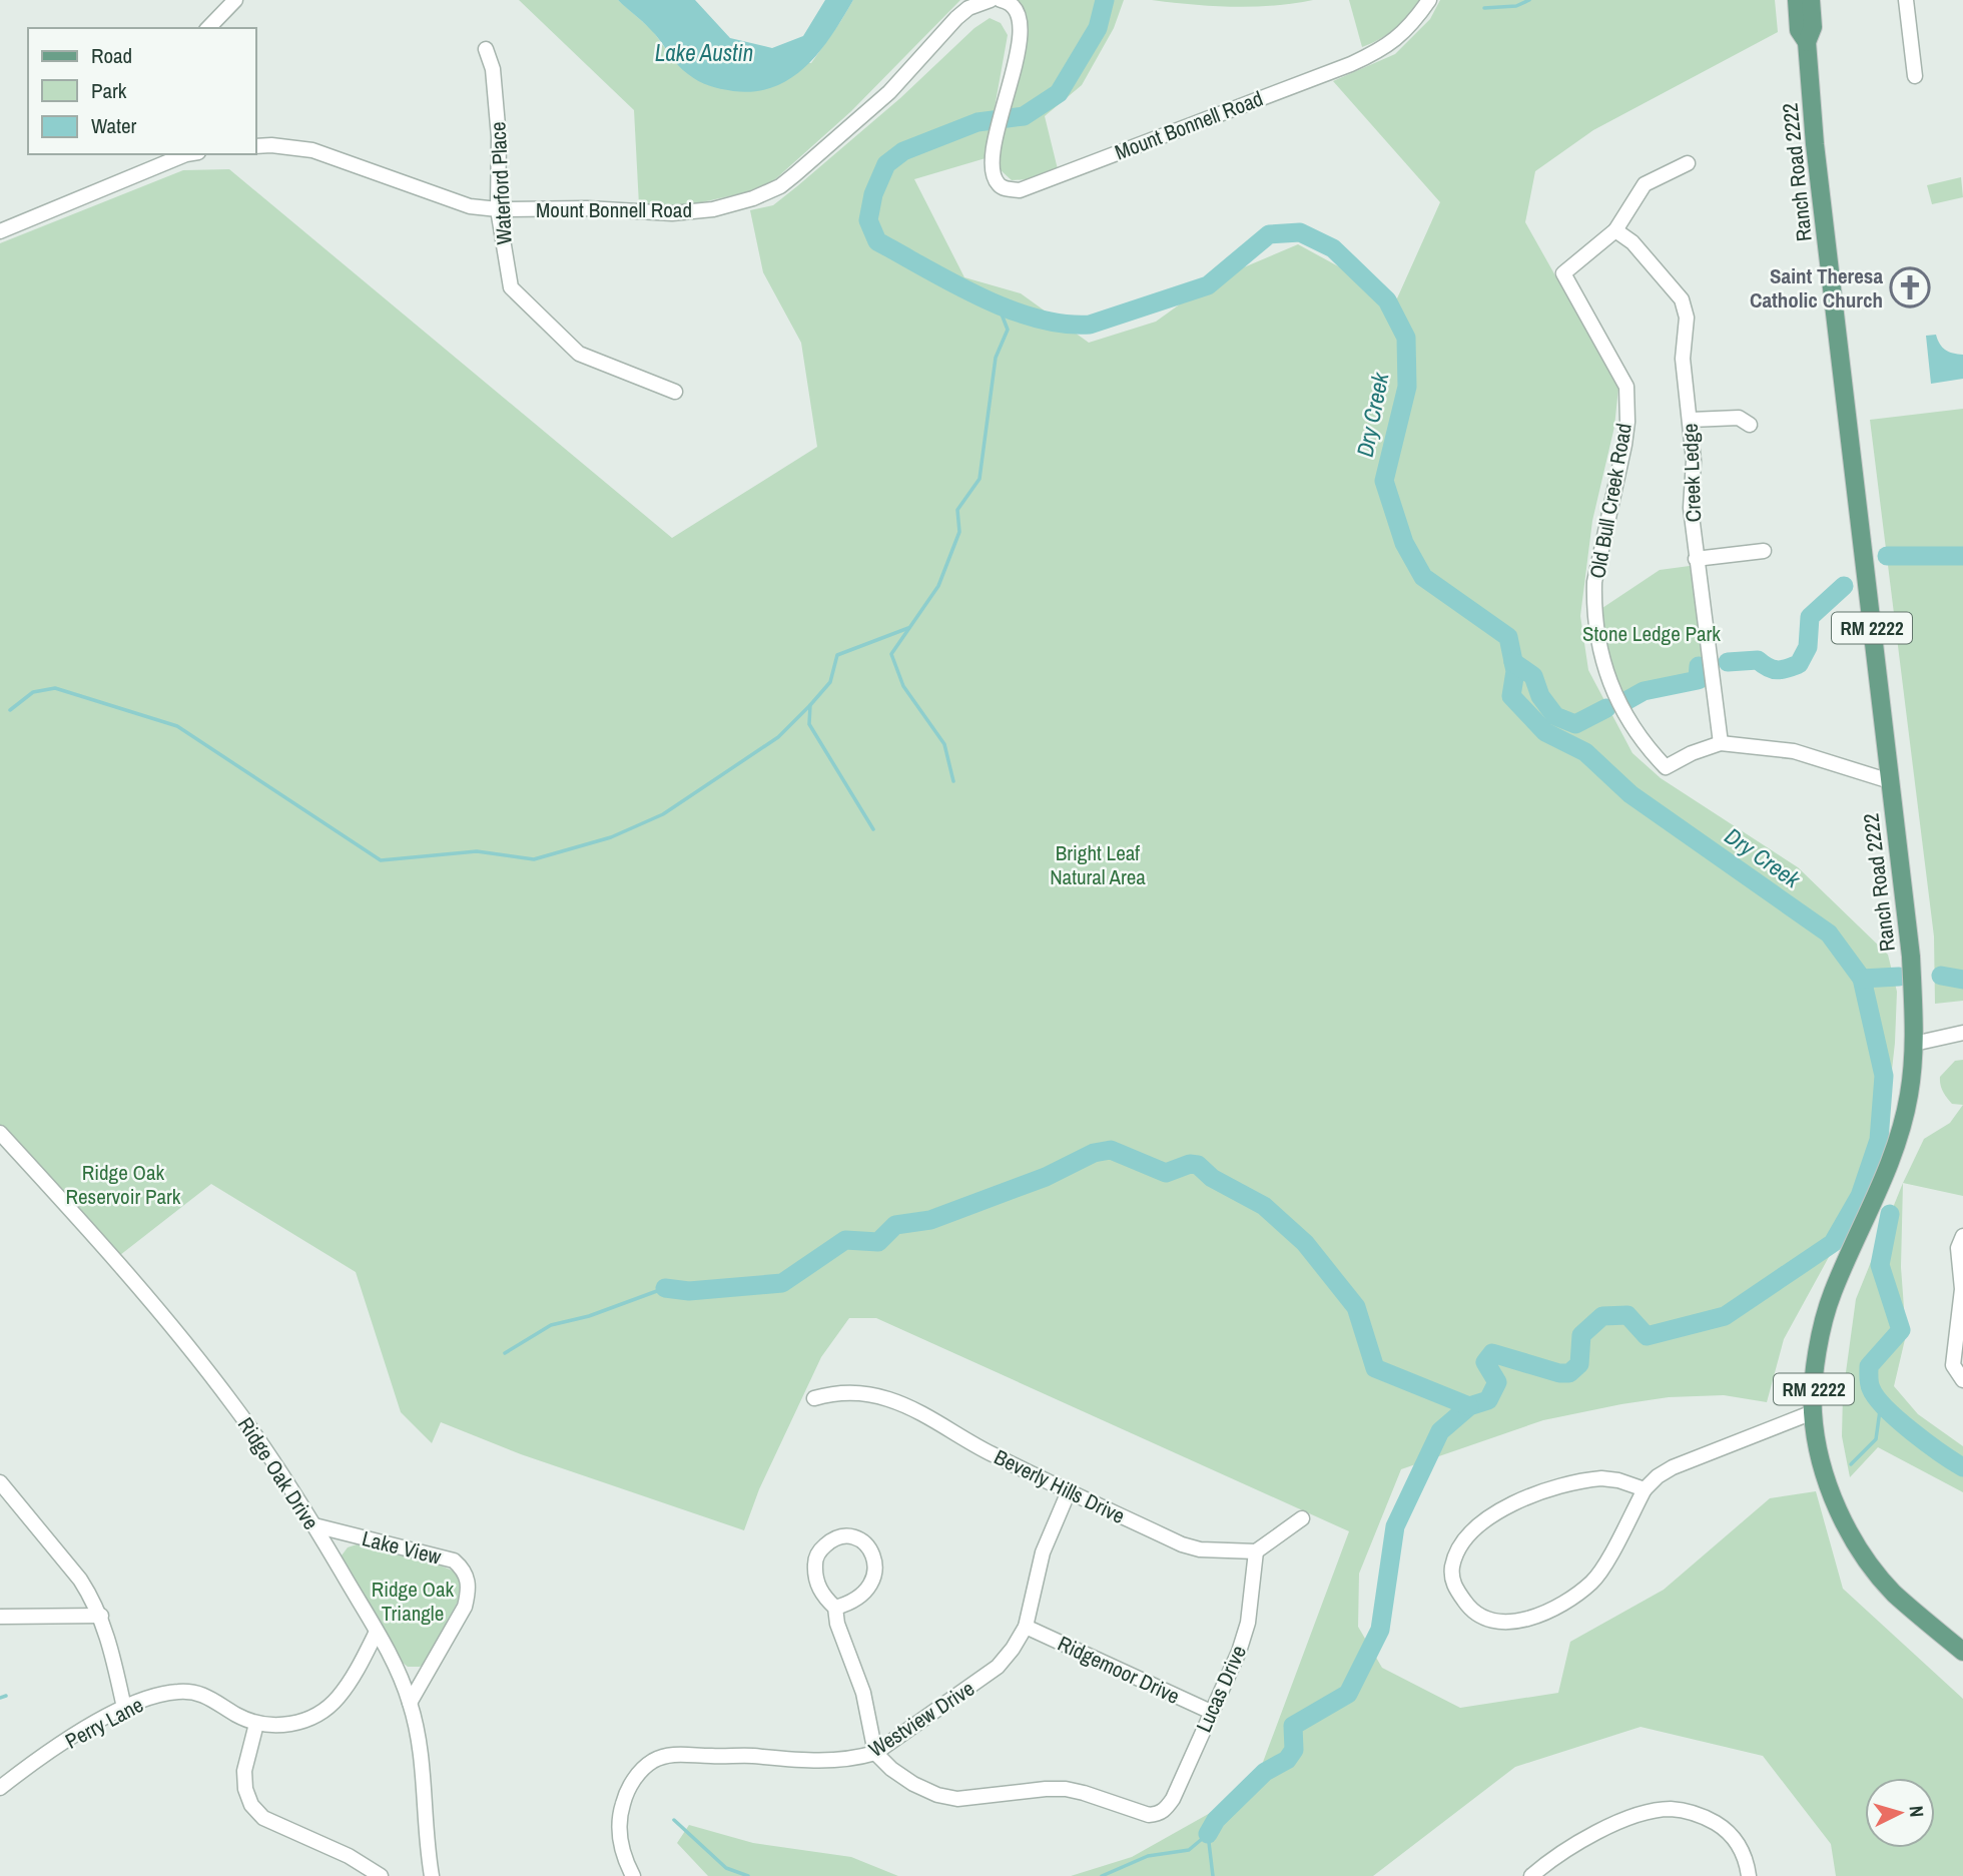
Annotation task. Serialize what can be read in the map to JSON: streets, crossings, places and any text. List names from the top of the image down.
{
  "streets": {
    "main road": ["Ranch Road 2222", "RM 2222"],
    "street": [
      "Mount Bonnell Road",
      "Waterford Place",
      "Creek Ledge",
      "Old Bull Creek Road",
      "Ridge Oak Drive",
      "Beverly Hills Drive",
      "Lake View",
      "Ridgemoor Drive",
      "Lucas Drive",
      "Westview Drive",
      "Perry Lane"
    ]
  },
  "crossings": [
    ["Mount Bonnell Road", "Waterford Place"],
    ["Creek Ledge", "Old Bull Creek Road"],
    ["Ridge Oak Drive", "Lake View"],
    ["Ridge Oak Drive", "Perry Lane"],
    ["Beverly Hills Drive", "Lucas Drive"],
    ["Beverly Hills Drive", "Westview Drive"],
    ["Ridgemoor Drive", "Lucas Drive"],
    ["Ridgemoor Drive", "Westview Drive"],
    ["Lucas Drive", "Westview Drive"]
  ],
  "water": ["Lake Austin", "Dry Creek"],
  "parks": [
    "Stone Ledge Park",
    "Bright Leaf Natural Area",
    "Ridge Oak Reservoir Park",
    "Ridge Oak Triangle"
  ],
  "places": {
    "church": ["Saint Theresa Catholic Church"]
  },
  "legend": ["Road", "Park", "Water"],
  "north": "right"
}
